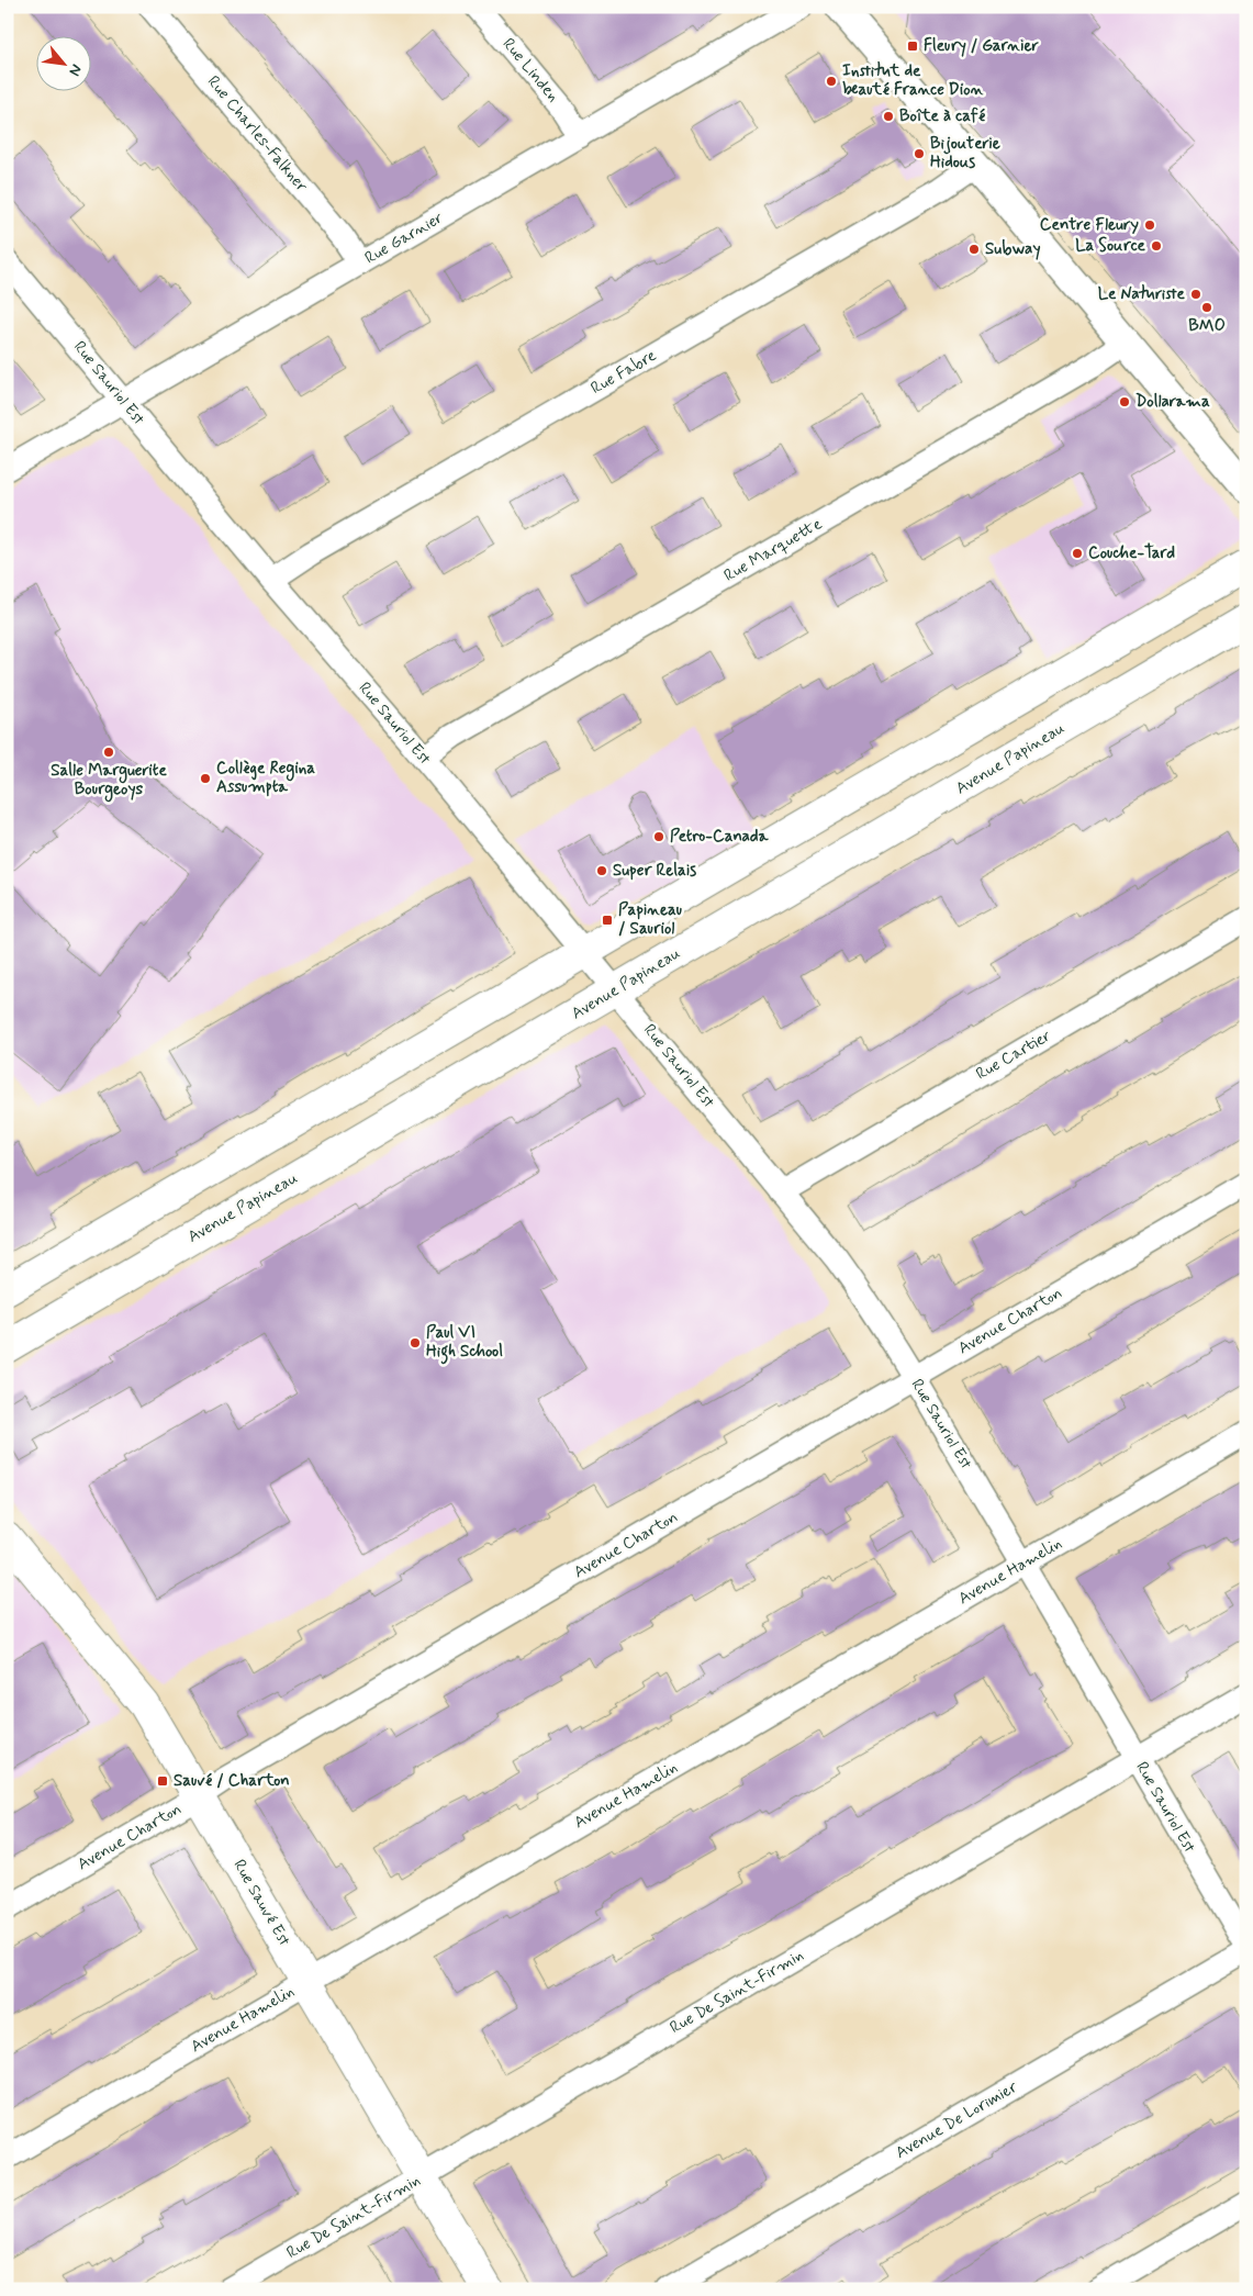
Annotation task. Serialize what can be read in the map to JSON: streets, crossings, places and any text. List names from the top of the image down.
{
  "streets": {
    "main road": ["Avenue Papineau", "Rue Sauvé Est"],
    "street": [
      "Rue Linden",
      "Rue Charles-Falkner",
      "Rue Garnier",
      "Rue Fabre",
      "Rue Sauriol Est",
      "Rue Marquette",
      "Rue Cartier",
      "Avenue Charton",
      "Avenue Hamelin",
      "Rue De Saint-Firmin",
      "Avenue De Lorimier"
    ]
  },
  "crossings": [
    ["Rue Linden", "Rue Garnier"],
    ["Rue Charles-Falkner", "Rue Garnier"],
    ["Rue Garnier", "Rue Sauriol Est"],
    ["Rue Fabre", "Rue Sauriol Est"],
    ["Rue Sauriol Est", "Rue Marquette"],
    ["Rue Sauriol Est", "Avenue Papineau"],
    ["Rue Sauriol Est", "Rue Cartier"],
    ["Rue Sauriol Est", "Avenue Charton"],
    ["Rue Sauriol Est", "Avenue Hamelin"],
    ["Rue Sauriol Est", "Rue De Saint-Firmin"],
    ["Avenue Charton", "Rue Sauvé Est"],
    ["Avenue Hamelin", "Rue Sauvé Est"],
    ["Rue Sauvé Est", "Rue De Saint-Firmin"]
  ],
  "places": {
    "transit": ["Fleury / Garnier", "Papineau / Sauriol", "Sauvé / Charton"],
    "other": [
      "Institut de beauté France Dion",
      "Boîte à café",
      "Bijouterie Hidous",
      "Centre Fleury",
      "La Source",
      "Subway",
      "Le Naturiste",
      "BMO",
      "Dollarama",
      "Couche-Tard",
      "Salle Marguerite Bourgeoys",
      "Collège Regina Assumpta",
      "Petro-Canada",
      "Super Relais",
      "Paul VI High School"
    ]
  },
  "north": "bottom right"
}
